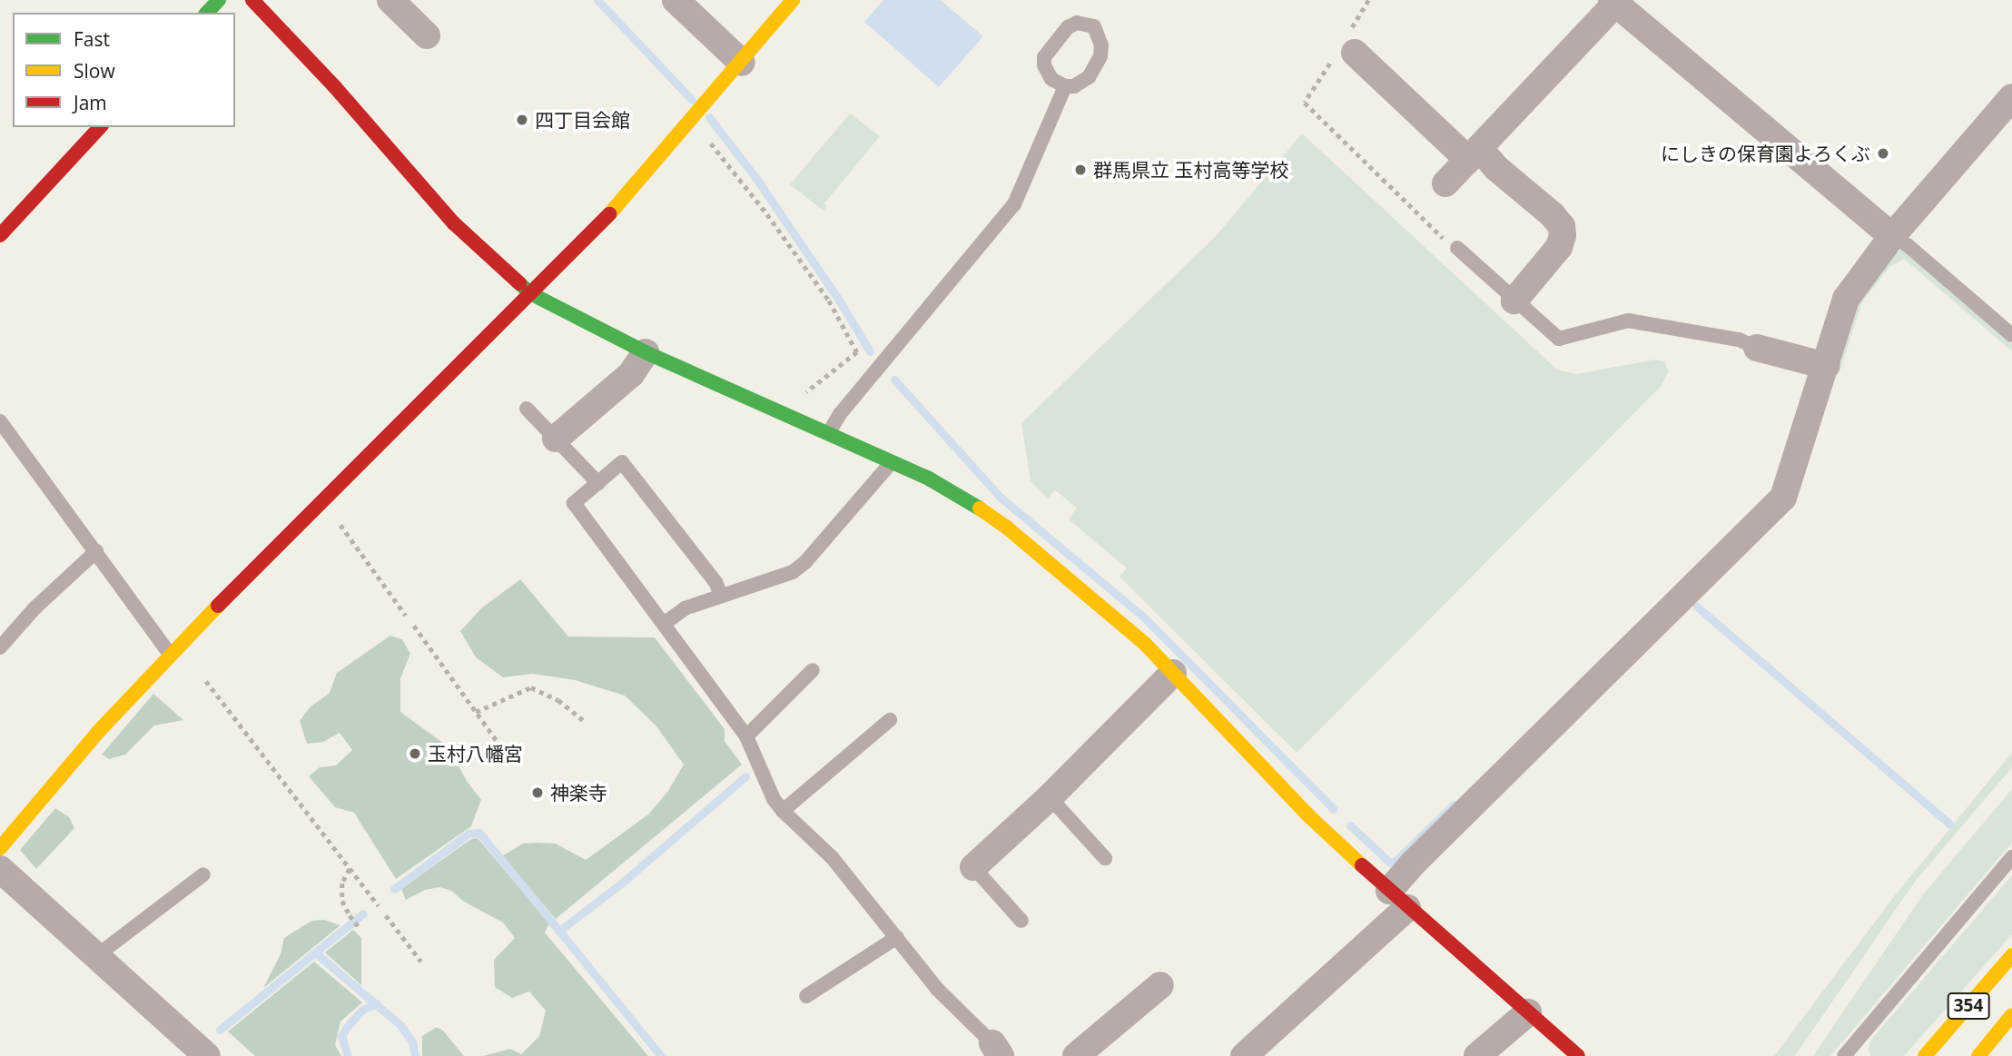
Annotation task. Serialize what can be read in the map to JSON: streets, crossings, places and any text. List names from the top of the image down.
{
  "streets": {
    "main road": ["354"]
  },
  "places": [
    "四丁目会館",
    "にしきの保育園よろくぶ",
    "群馬県立 玉村高等学校",
    "玉村八幡宮",
    "神楽寺"
  ],
  "legend": ["Fast", "Slow", "Jam"]
}
